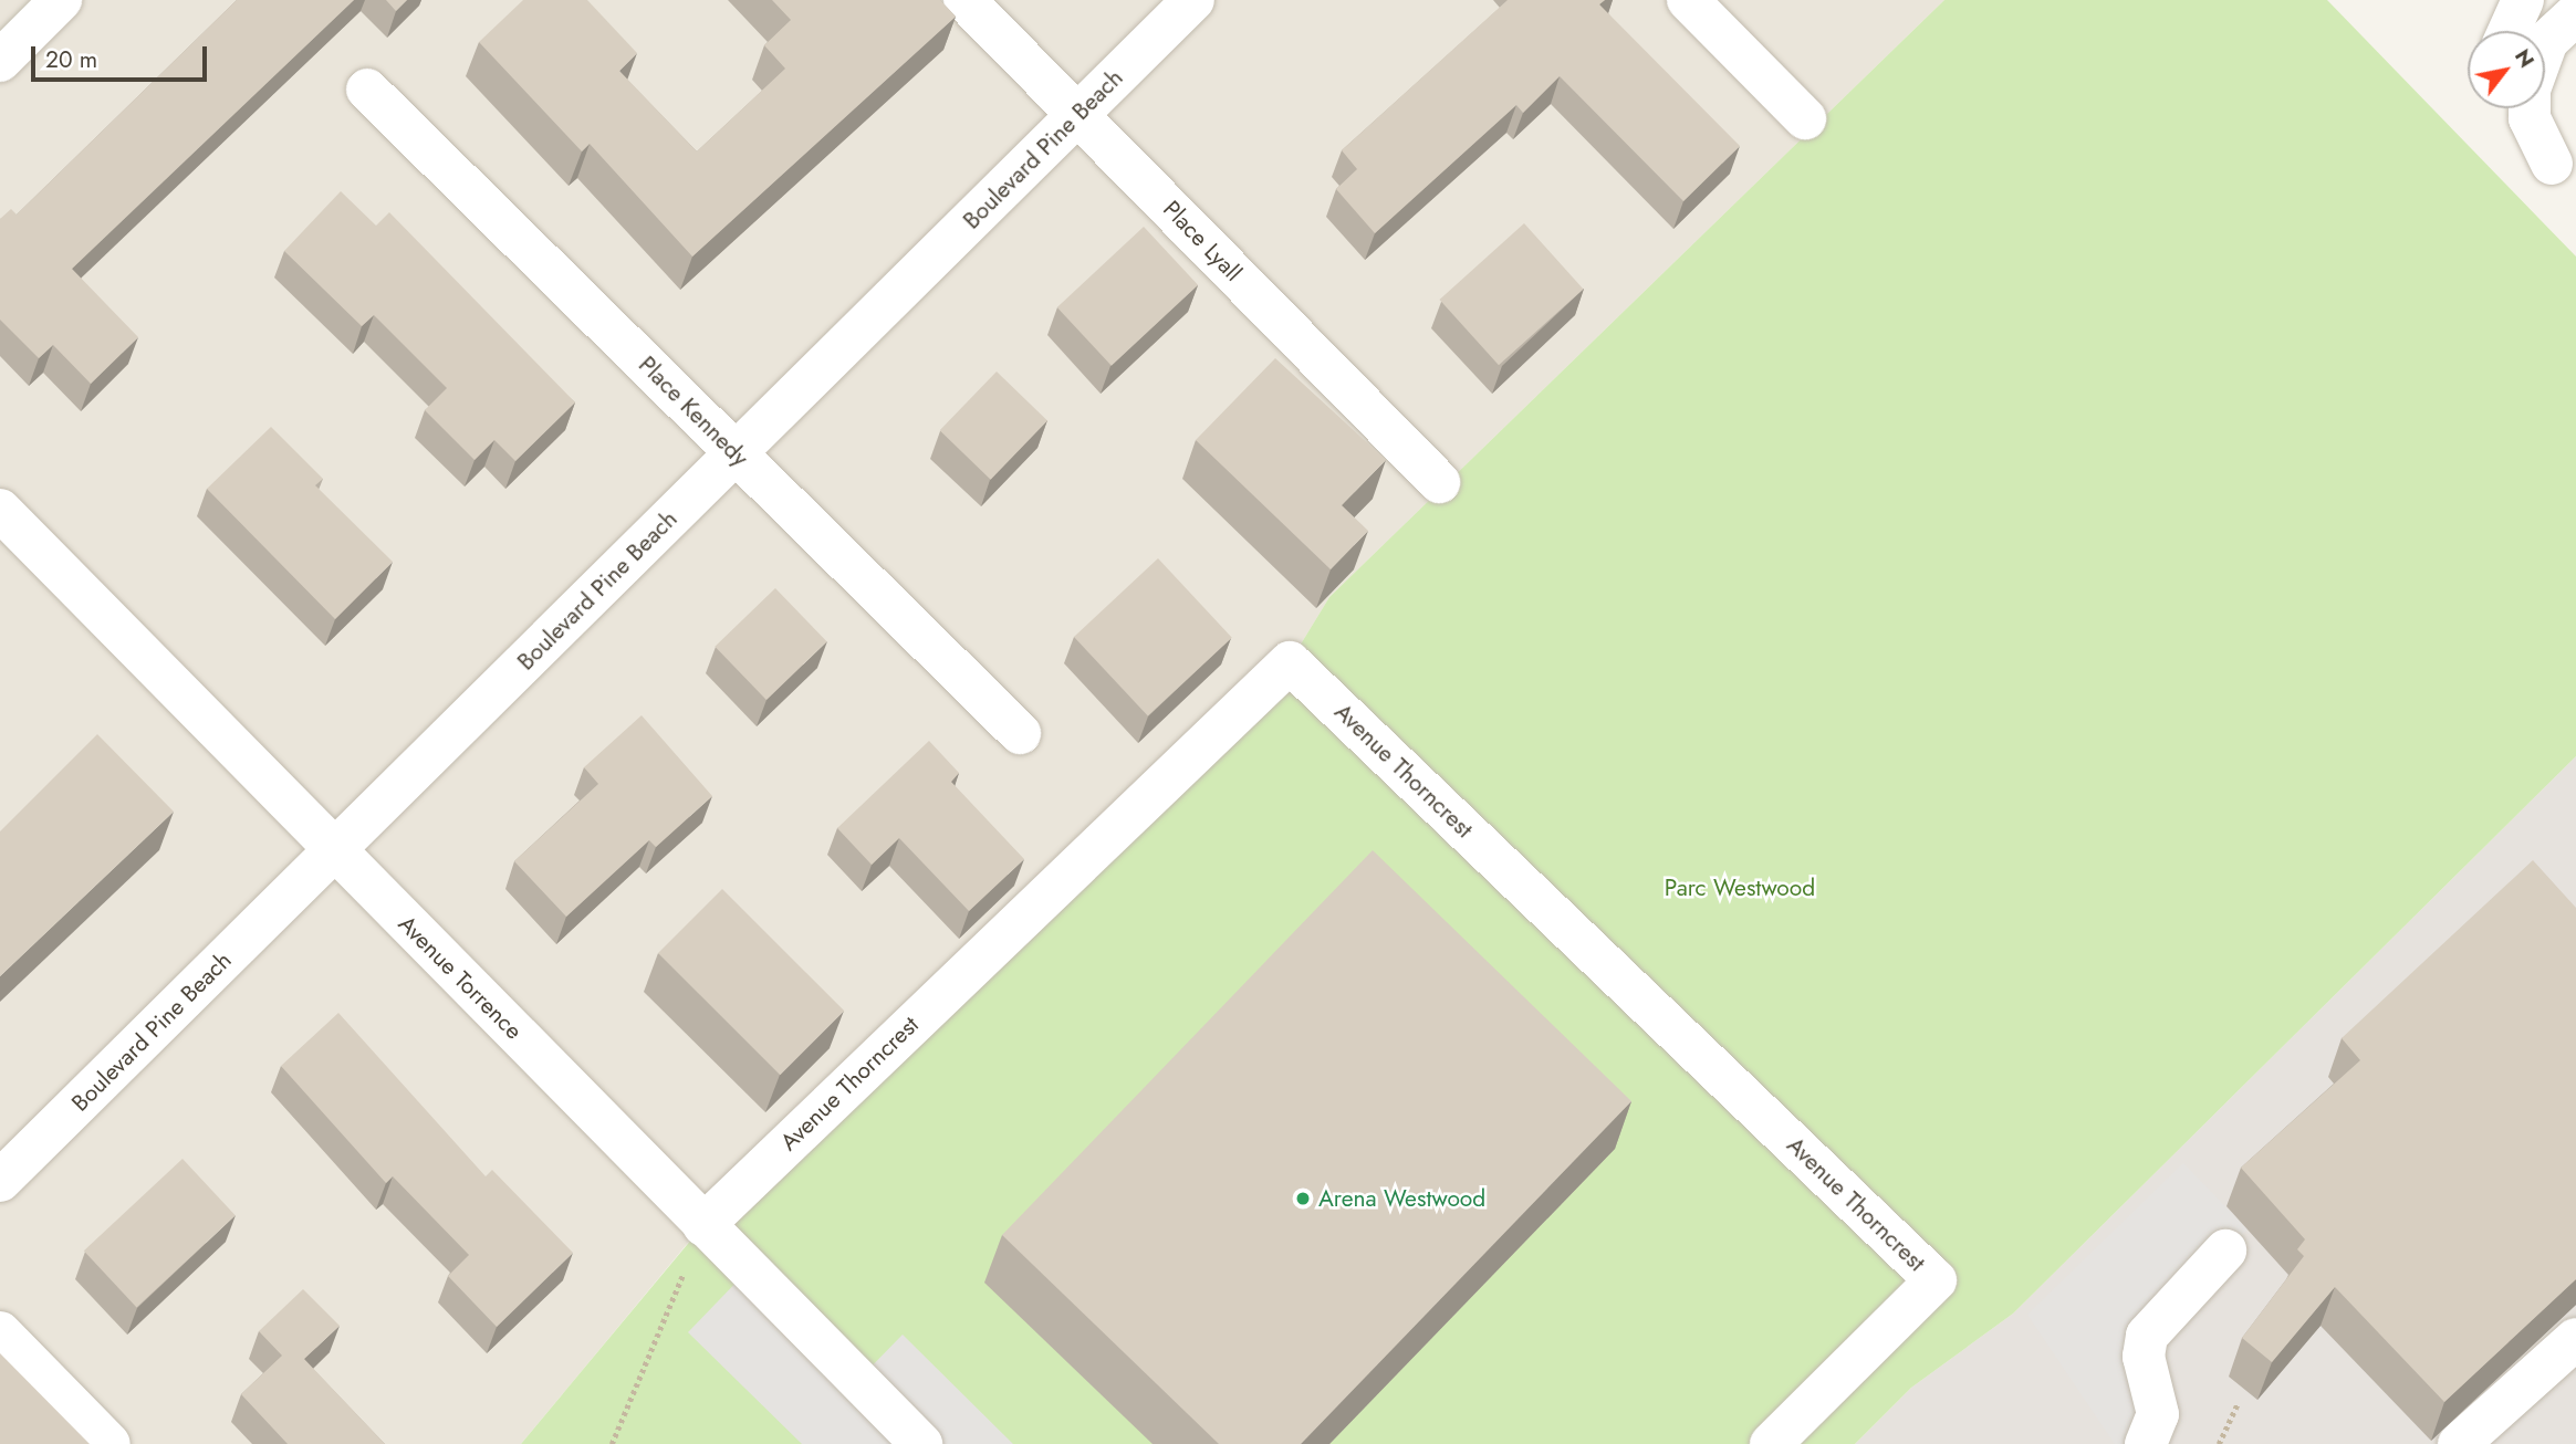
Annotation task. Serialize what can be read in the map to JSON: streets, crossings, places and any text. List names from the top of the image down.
{
  "streets": {
    "street": [
      "Boulevard Pine Beach",
      "Place Lyall",
      "Place Kennedy",
      "Avenue Thorncrest",
      "Avenue Torrence"
    ]
  },
  "crossings": [
    ["Boulevard Pine Beach", "Place Lyall"],
    ["Boulevard Pine Beach", "Place Kennedy"],
    ["Boulevard Pine Beach", "Avenue Torrence"],
    ["Avenue Thorncrest", "Avenue Torrence"]
  ],
  "parks": ["Parc Westwood"],
  "places": ["Arena Westwood"],
  "scale_bar": "20 m",
  "north": "top right"
}
